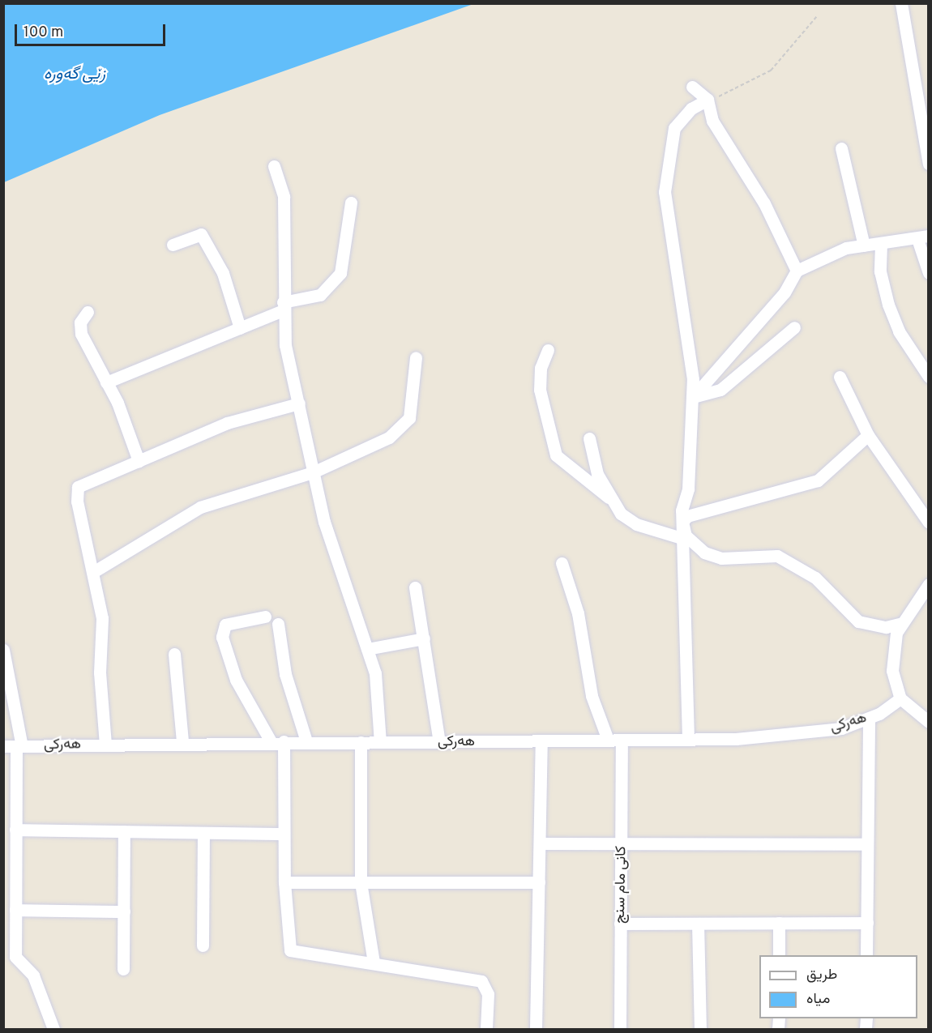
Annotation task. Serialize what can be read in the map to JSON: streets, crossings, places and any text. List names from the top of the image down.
{
  "streets": {
    "street": ["هەرکی", "کانی مام سنج"]
  },
  "crossings": [
    ["هەرکی", "کانی مام سنج"]
  ],
  "water": ["زێی گەورە"],
  "legend": ["طريق", "مياه"],
  "scale_bar": "100 m"
}
